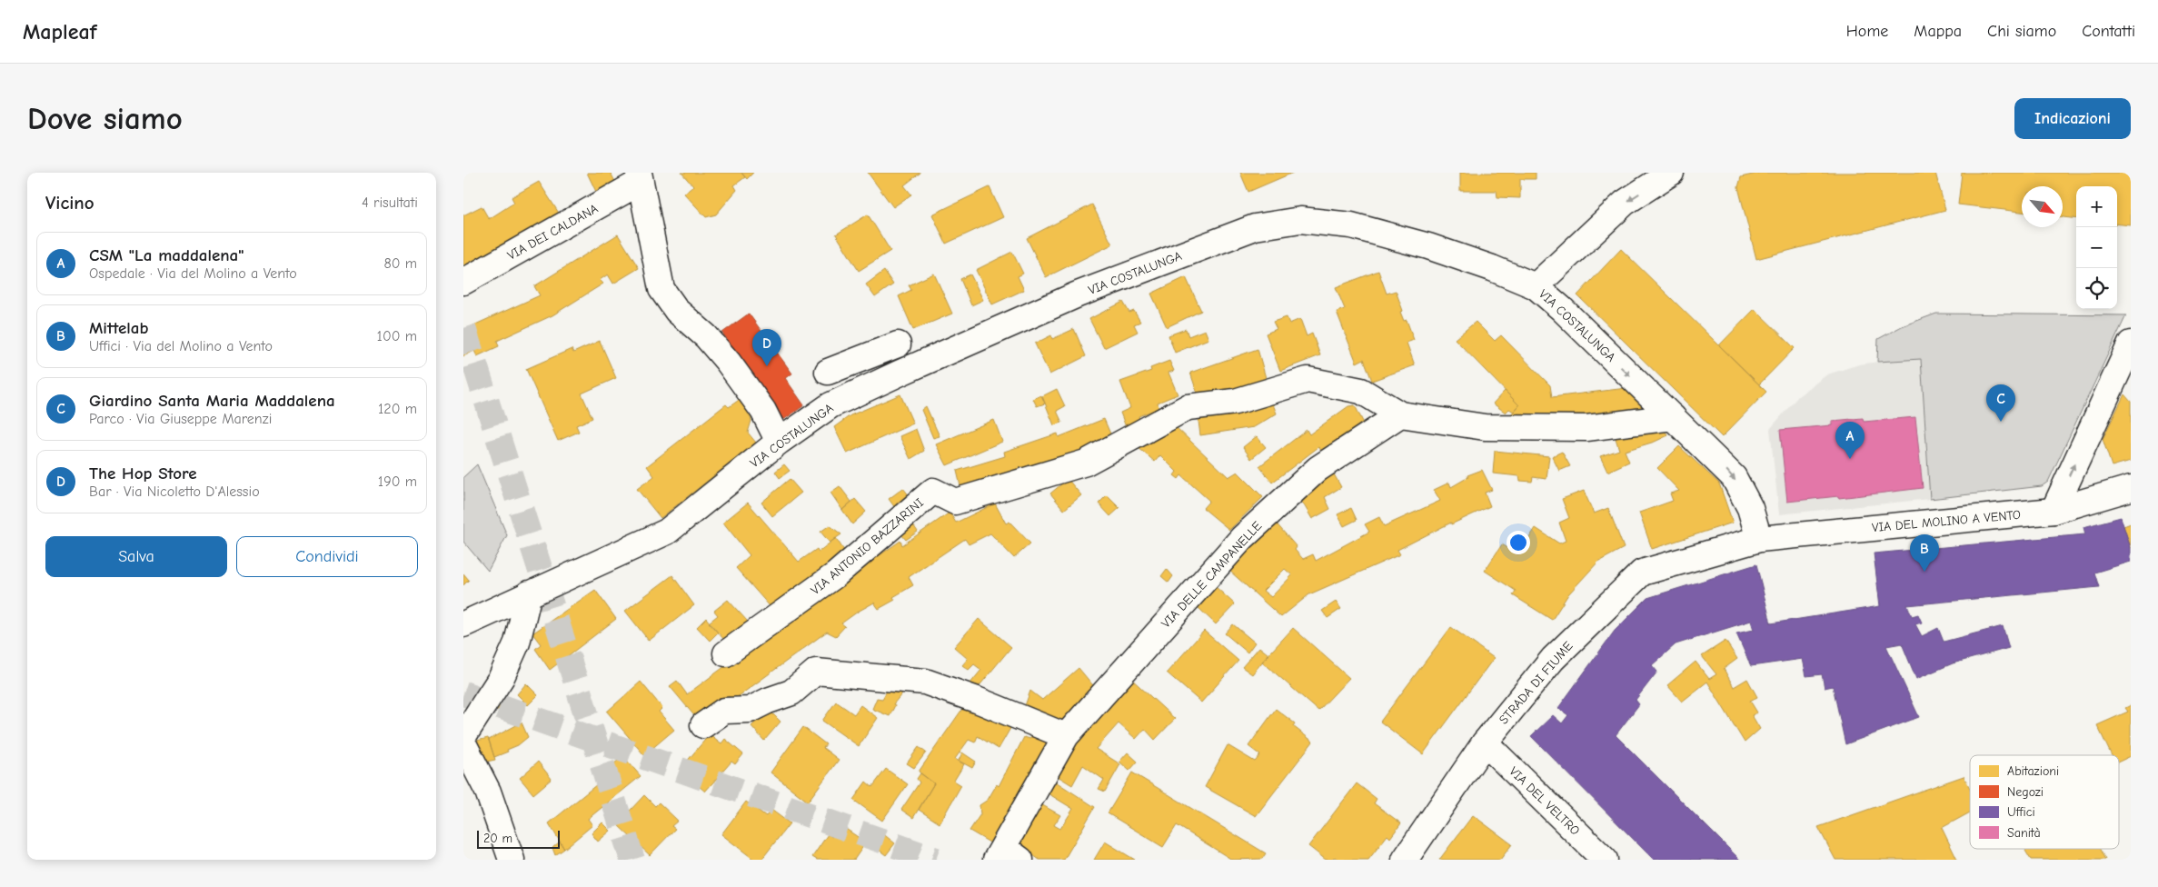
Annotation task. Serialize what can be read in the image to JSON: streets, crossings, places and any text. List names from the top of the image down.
{
  "streets": {
    "street": [
      "VIA DEI CALDANA",
      "VIA COSTALUNGA",
      "VIA DEL MOLINO A VENTO",
      "VIA ANTONIO BAZZARINI",
      "VIA DELLE CAMPANELLE",
      "STRADA DI FIUME",
      "VIA DEL VELTRO"
    ]
  },
  "crossings": [
    ["VIA COSTALUNGA", "VIA DEL MOLINO A VENTO"],
    ["VIA COSTALUNGA", "STRADA DI FIUME"],
    ["VIA DEL MOLINO A VENTO", "STRADA DI FIUME"],
    ["VIA ANTONIO BAZZARINI", "VIA DELLE CAMPANELLE"],
    ["STRADA DI FIUME", "VIA DEL VELTRO"]
  ],
  "legend": [
    "Abitazioni",
    "Negozi",
    "Uffici",
    "Sanità"
  ],
  "scale_bar": "20 m",
  "north": "bottom right",
  "page": {
    "header": "Mapleaf",
    "nav": [
      "Home",
      "Mappa",
      "Chi siamo",
      "Contatti"
    ],
    "buttons": [
      "Indicazioni",
      ["Salva", "Condividi"]
    ],
    "title": "Dove siamo",
    "heading": ["Vicino", "4 risultati"],
    "map_buttons": ["+", "−"],
    "list": [
      {
        "mark": "A",
        "name": "CSM \"La maddalena\"",
        "note": "Ospedale · Via del Molino a Vento",
        "value": "80 m"
      },
      {
        "mark": "B",
        "name": "Mittelab",
        "note": "Uffici · Via del Molino a Vento",
        "value": "100 m"
      },
      {
        "mark": "C",
        "name": "Giardino Santa Maria Maddalena",
        "note": "Parco · Via Giuseppe Marenzi",
        "value": "120 m"
      },
      {
        "mark": "D",
        "name": "The Hop Store",
        "note": "Bar · Via Nicoletto D'Alessio",
        "value": "190 m"
      }
    ],
    "pins": [
      "D",
      "C",
      "A",
      "B"
    ],
    "scale": "20 m"
  }
}
